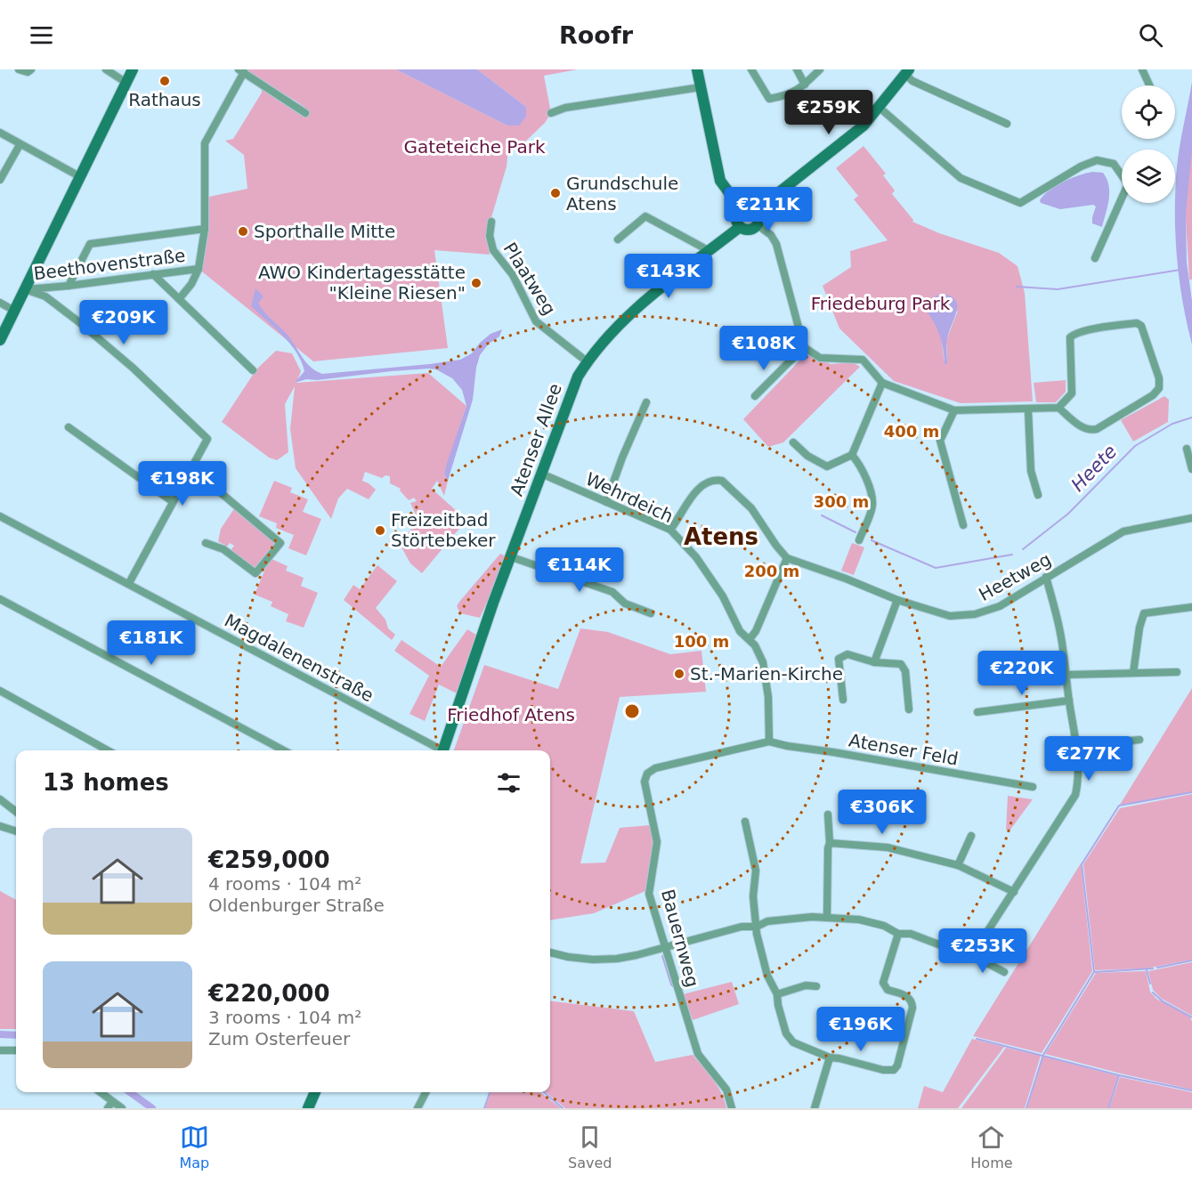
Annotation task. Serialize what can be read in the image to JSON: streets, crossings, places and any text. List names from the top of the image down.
{
  "streets": {
    "street": [
      "Beethovenstraße",
      "Plaatweg",
      "Atenser Allee",
      "Wehrdeich",
      "Heetweg",
      "Magdalenenstraße",
      "Atenser Feld",
      "Bauernweg"
    ]
  },
  "crossings": [
    ["Plaatweg", "Atenser Allee"],
    ["Atenser Allee", "Wehrdeich"],
    ["Atenser Feld", "Bauernweg"]
  ],
  "districts": ["Atens"],
  "water": ["Heete"],
  "parks": ["Gateteiche Park", "Friedeburg Park", "Friedhof Atens"],
  "places": [
    "Rathaus",
    "Grundschule Atens",
    "Sporthalle Mitte",
    "AWO Kindertagesstätte \"Kleine Riesen\"",
    "Freizeitbad Störtebeker",
    "St.-Marien-Kirche"
  ],
  "page": {
    "header": "Roofr",
    "price": [
      "€259K",
      "€211K",
      "€143K",
      "€209K",
      "€108K",
      "€198K",
      "€114K",
      "€181K",
      "€220K",
      "€277K",
      "€306K",
      "€253K",
      "€196K"
    ],
    "heading": "13 homes",
    "list": [
      {
        "name": "€259,000",
        "note": "4 rooms · 104 m² · Oldenburger Straße"
      },
      {
        "name": "€220,000",
        "note": "3 rooms · 104 m² · Zum Osterfeuer"
      }
    ],
    "tabs": ["Map", "Saved", "Home"]
  },
  "rings": [
    "400 m",
    "300 m",
    "200 m",
    "100 m"
  ]
}
